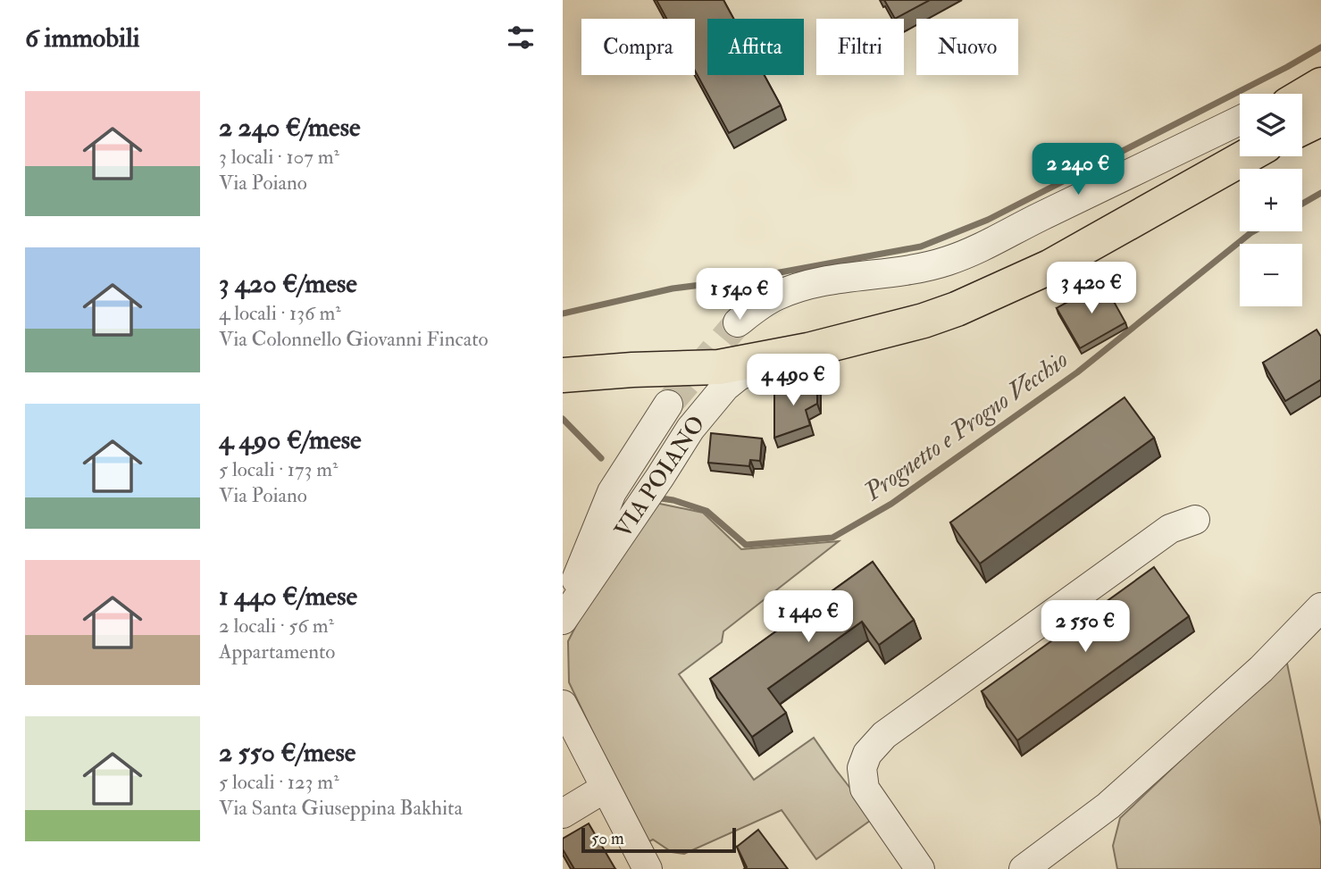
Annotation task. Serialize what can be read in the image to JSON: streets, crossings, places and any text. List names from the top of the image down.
{
  "streets": {
    "street": ["VIA POIANO"]
  },
  "water": ["Prognetto e Progno Vecchio"],
  "scale_bar": "50 m",
  "page": {
    "heading": "6 immobili",
    "chip": [
      "Compra",
      "Affitta",
      "Filtri",
      "Nuovo"
    ],
    "list": [
      {
        "name": "2 240 €/mese",
        "note": "3 locali · 107 m² · Via Poiano"
      },
      {
        "name": "3 420 €/mese",
        "note": "4 locali · 136 m² · Via Colonnello Giovanni Fincato"
      },
      {
        "name": "4 490 €/mese",
        "note": "5 locali · 173 m² · Via Poiano"
      },
      {
        "name": "1 440 €/mese",
        "note": "2 locali · 56 m² · Appartamento"
      },
      {
        "name": "2 550 €/mese",
        "note": "5 locali · 123 m² · Via Santa Giuseppina Bakhita"
      }
    ],
    "map_buttons": ["+", "−"],
    "price": [
      "2 240 €",
      "3 420 €",
      "1 540 €",
      "4 490 €",
      "1 440 €",
      "2 550 €"
    ],
    "scale": "50 m"
  }
}
